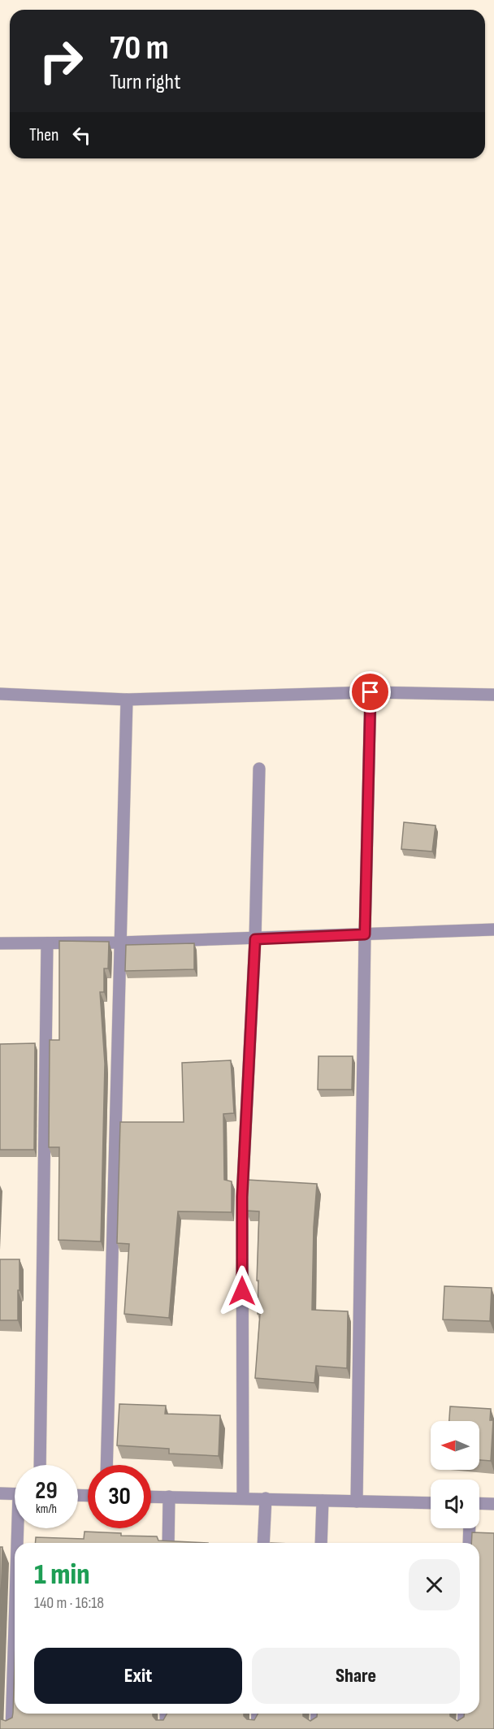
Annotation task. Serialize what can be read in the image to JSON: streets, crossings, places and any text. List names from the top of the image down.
{
  "north": "left",
  "page": {
    "turn": ["70 m", "Turn right"],
    "then": "Then",
    "speed": "29 km/h",
    "limit": "30",
    "heading": ["1 min", "140 m · 16:18"],
    "buttons": ["Exit", "Share"]
  }
}
